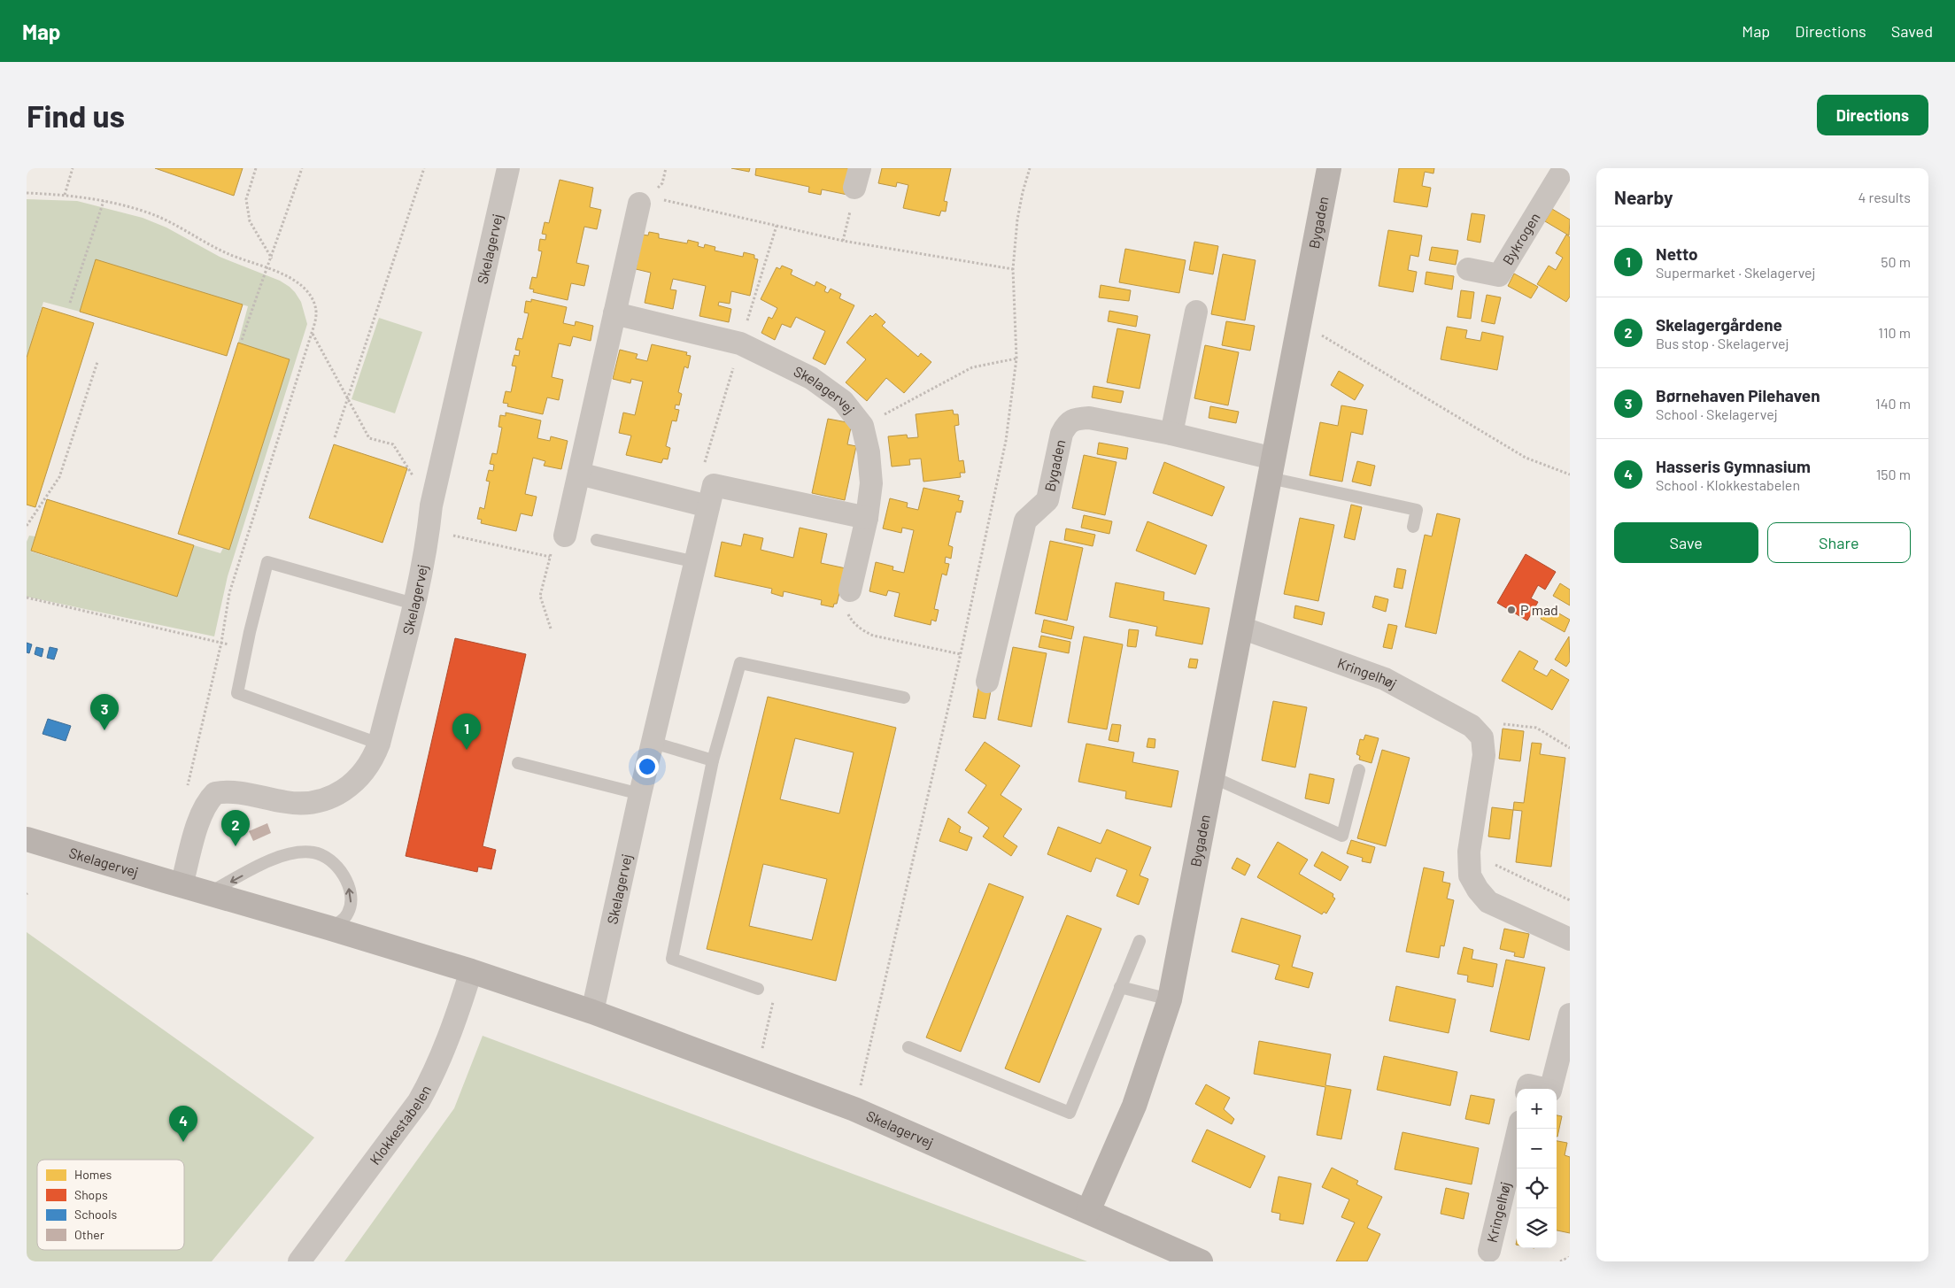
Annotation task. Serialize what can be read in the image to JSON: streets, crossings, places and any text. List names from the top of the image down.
{
  "streets": {
    "street": [
      "Bygaden",
      "Bykrogen",
      "Skelagervej",
      "Kringelhøj",
      "Klokkestabelen"
    ]
  },
  "crossings": [
    ["Bygaden", "Skelagervej"],
    ["Bygaden", "Kringelhøj"],
    ["Skelagervej", "Klokkestabelen"]
  ],
  "places": ["P mad"],
  "legend": [
    "Homes",
    "Shops",
    "Schools",
    "Other"
  ],
  "page": {
    "header": "Map",
    "nav": ["Map", "Directions", "Saved"],
    "buttons": [
      "Directions",
      ["Save", "Share"]
    ],
    "title": "Find us",
    "heading": ["Nearby", "4 results"],
    "list": [
      {
        "mark": "1",
        "name": "Netto",
        "note": "Supermarket · Skelagervej",
        "value": "50 m"
      },
      {
        "mark": "2",
        "name": "Skelagergårdene",
        "note": "Bus stop · Skelagervej",
        "value": "110 m"
      },
      {
        "mark": "3",
        "name": "Børnehaven Pilehaven",
        "note": "School · Skelagervej",
        "value": "140 m"
      },
      {
        "mark": "4",
        "name": "Hasseris Gymnasium",
        "note": "School · Klokkestabelen",
        "value": "150 m"
      }
    ],
    "pins": [
      "3",
      "1",
      "2",
      "4"
    ],
    "map_buttons": ["+", "−"]
  }
}
